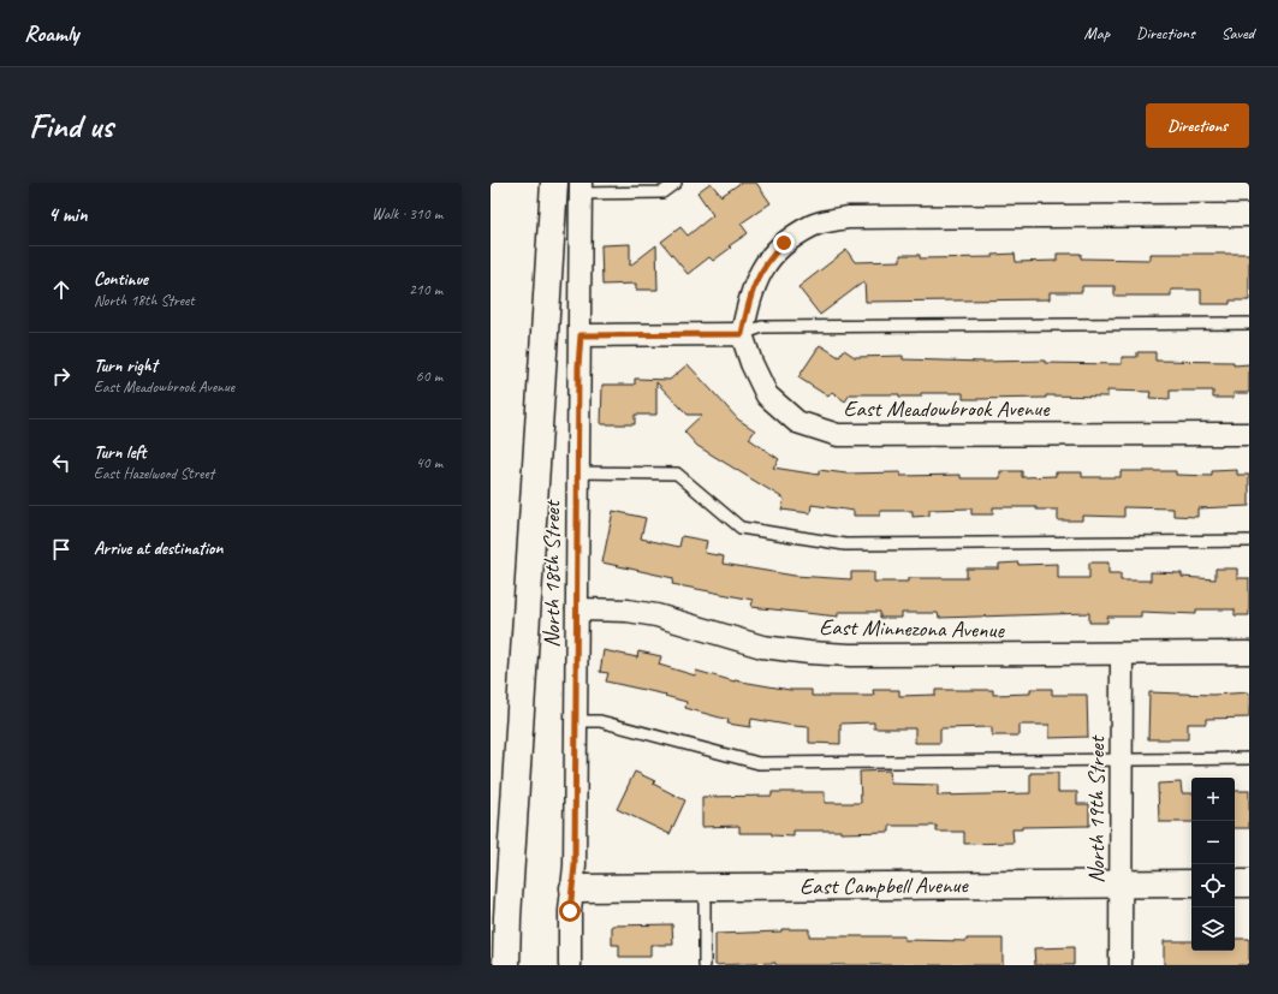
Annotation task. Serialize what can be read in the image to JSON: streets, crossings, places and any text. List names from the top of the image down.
{
  "streets": {
    "main road": ["East Campbell Avenue"],
    "street": [
      "East Meadowbrook Avenue",
      "North 18th Street",
      "East Minnezona Avenue",
      "North 19th Street"
    ]
  },
  "crossings": [
    ["North 18th Street", "East Minnezona Avenue"],
    ["North 18th Street", "East Campbell Avenue"],
    ["East Minnezona Avenue", "North 19th Street"],
    ["North 19th Street", "East Campbell Avenue"]
  ],
  "page": {
    "header": "Roamly",
    "nav": ["Map", "Directions", "Saved"],
    "buttons": "Directions",
    "title": "Find us",
    "heading": ["4 min", "Walk · 310 m"],
    "list": [
      ["Continue", "North 18th Street", "210 m"],
      ["Turn right", "East Meadowbrook Avenue", "60 m"],
      ["Turn left", "East Hazelwood Street", "40 m"],
      "Arrive at destination"
    ],
    "map_buttons": ["+", "−"]
  }
}
